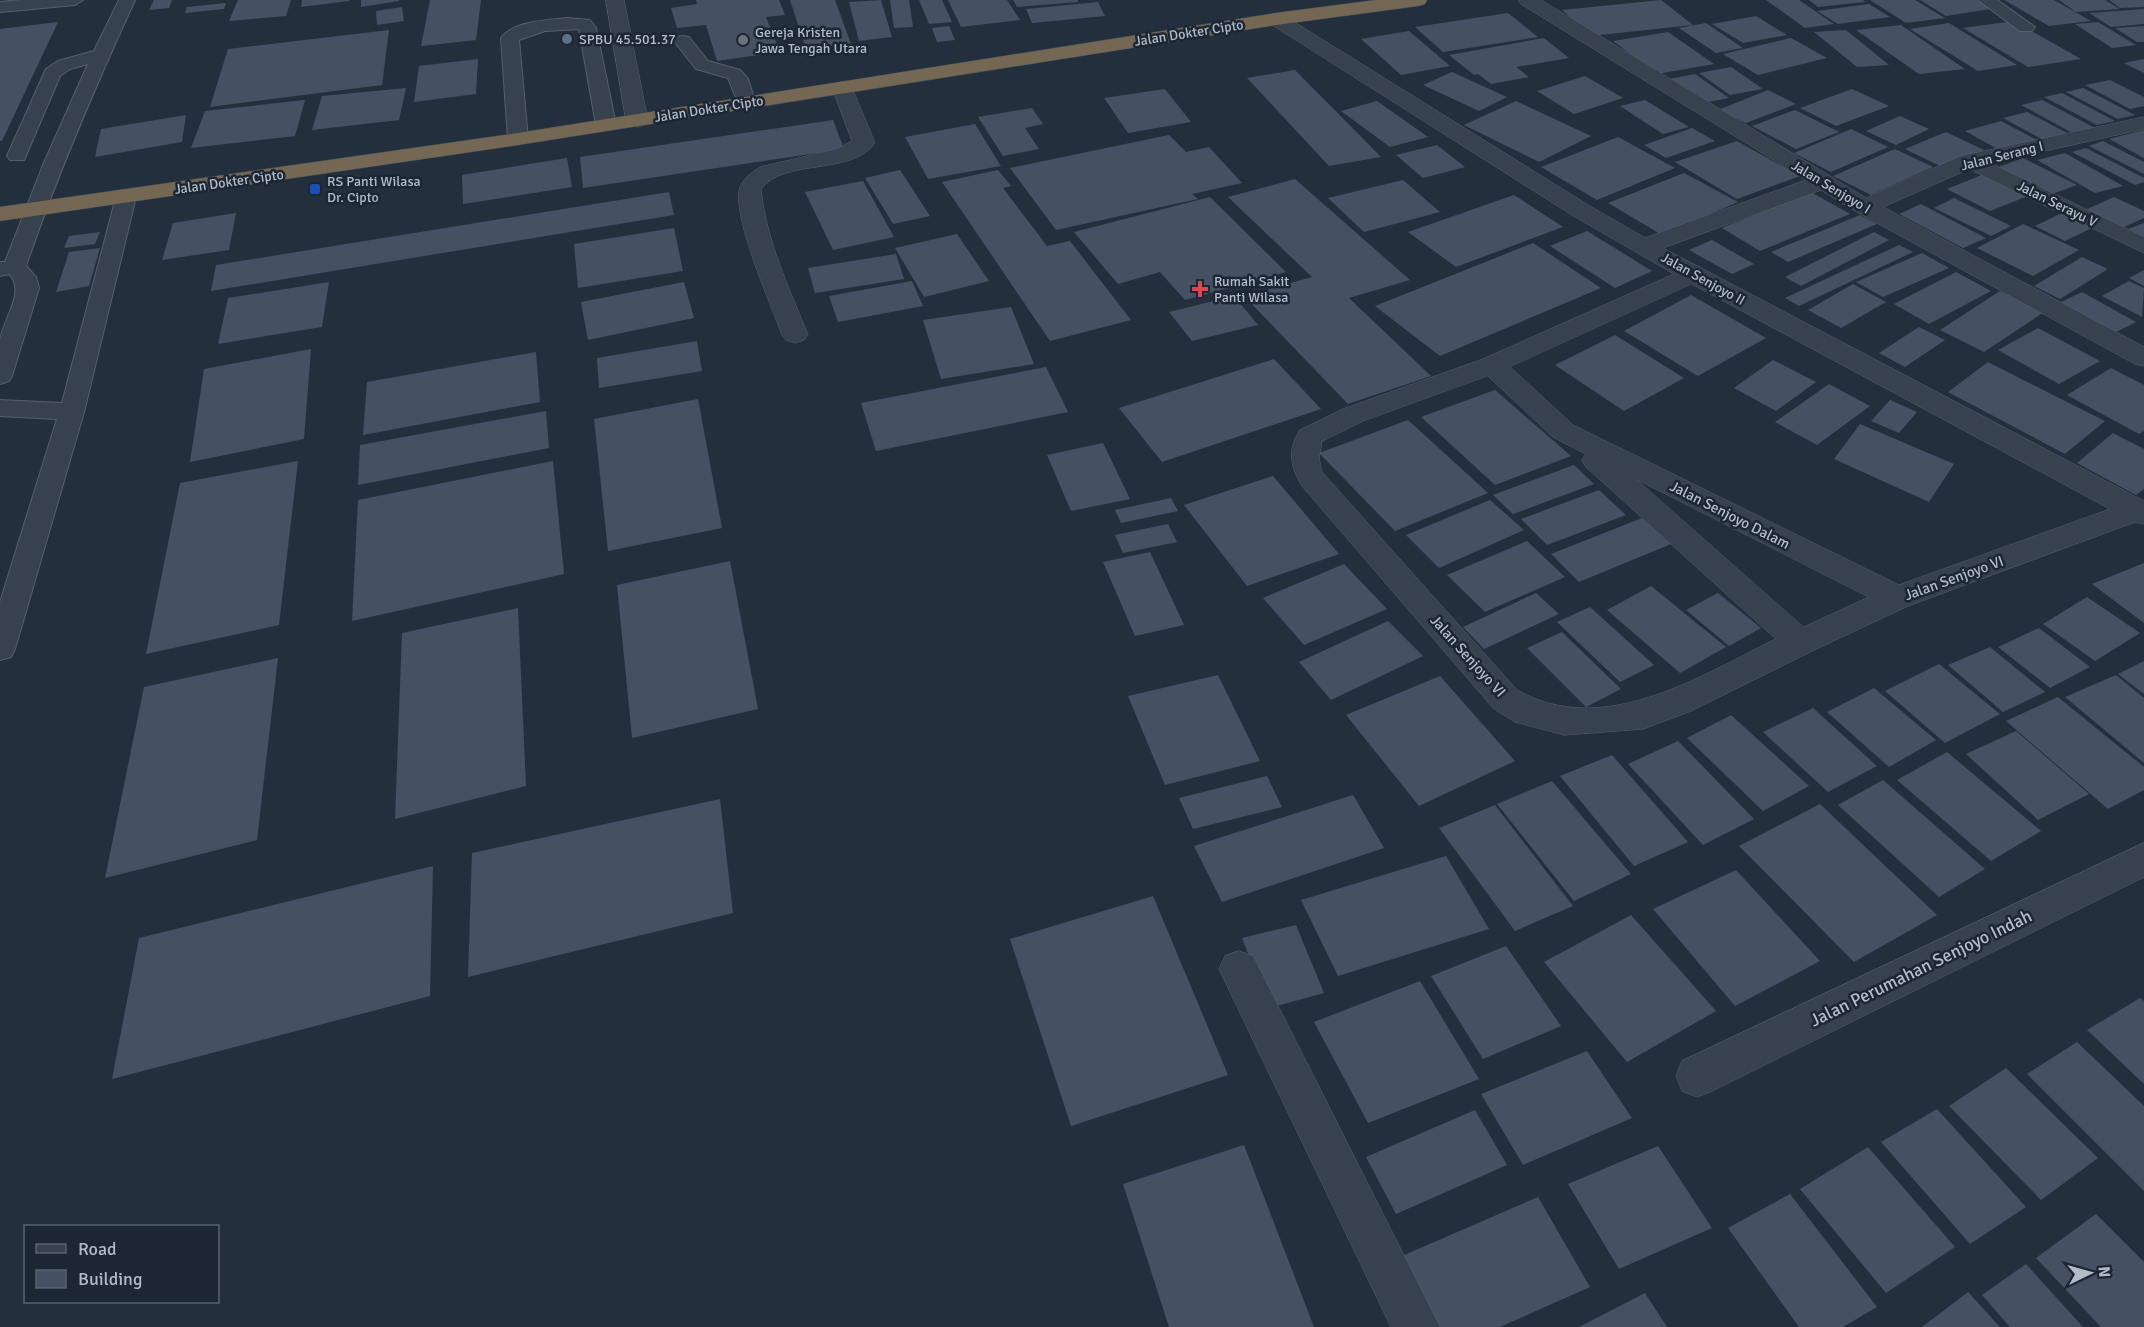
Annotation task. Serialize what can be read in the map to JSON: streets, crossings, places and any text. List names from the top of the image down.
{
  "streets": {
    "highway": ["Jalan Dokter Cipto"],
    "street": [
      "Jalan Serang I",
      "Jalan Senjoyo I",
      "Jalan Serayu V",
      "Jalan Senjoyo II",
      "Jalan Senjoyo Dalam",
      "Jalan Senjoyo VI",
      "Jalan Perumahan Senjoyo Indah"
    ]
  },
  "crossings": [
    ["Jalan Dokter Cipto", "Jalan Senjoyo II"],
    ["Jalan Serang I", "Jalan Senjoyo I"],
    ["Jalan Serang I", "Jalan Serayu V"],
    ["Jalan Senjoyo II", "Jalan Senjoyo VI"],
    ["Jalan Senjoyo Dalam", "Jalan Senjoyo VI"]
  ],
  "places": {
    "other": ["SPBU 45.501.37", "Gereja Kristen Jawa Tengah Utara"],
    "transit": ["RS Panti Wilasa Dr. Cipto"],
    "health": ["Rumah Sakit Panti Wilasa"]
  },
  "legend": ["Road", "Building"],
  "north": "right"
}
